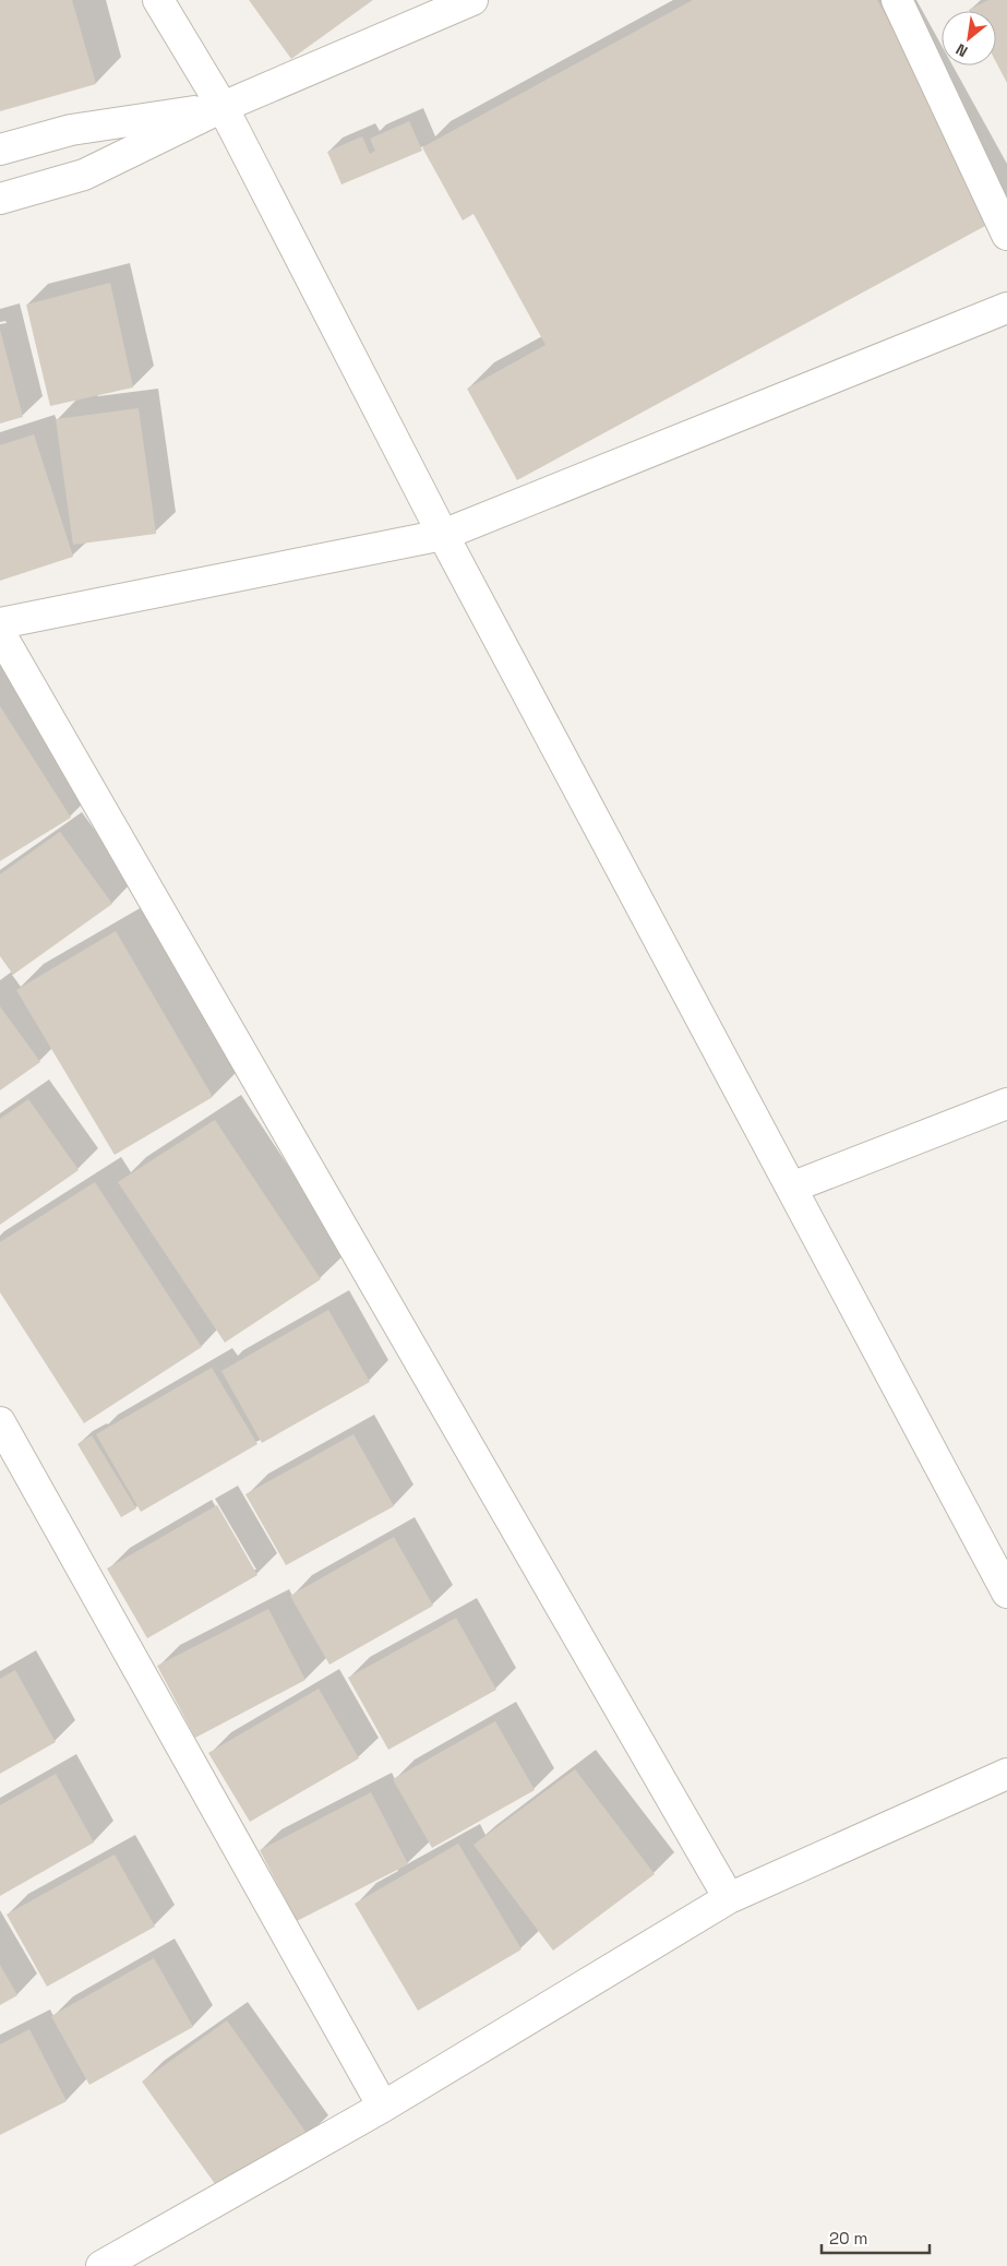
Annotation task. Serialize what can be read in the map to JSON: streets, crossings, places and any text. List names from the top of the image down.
{
  "scale_bar": "20 m",
  "north": "bottom left"
}
